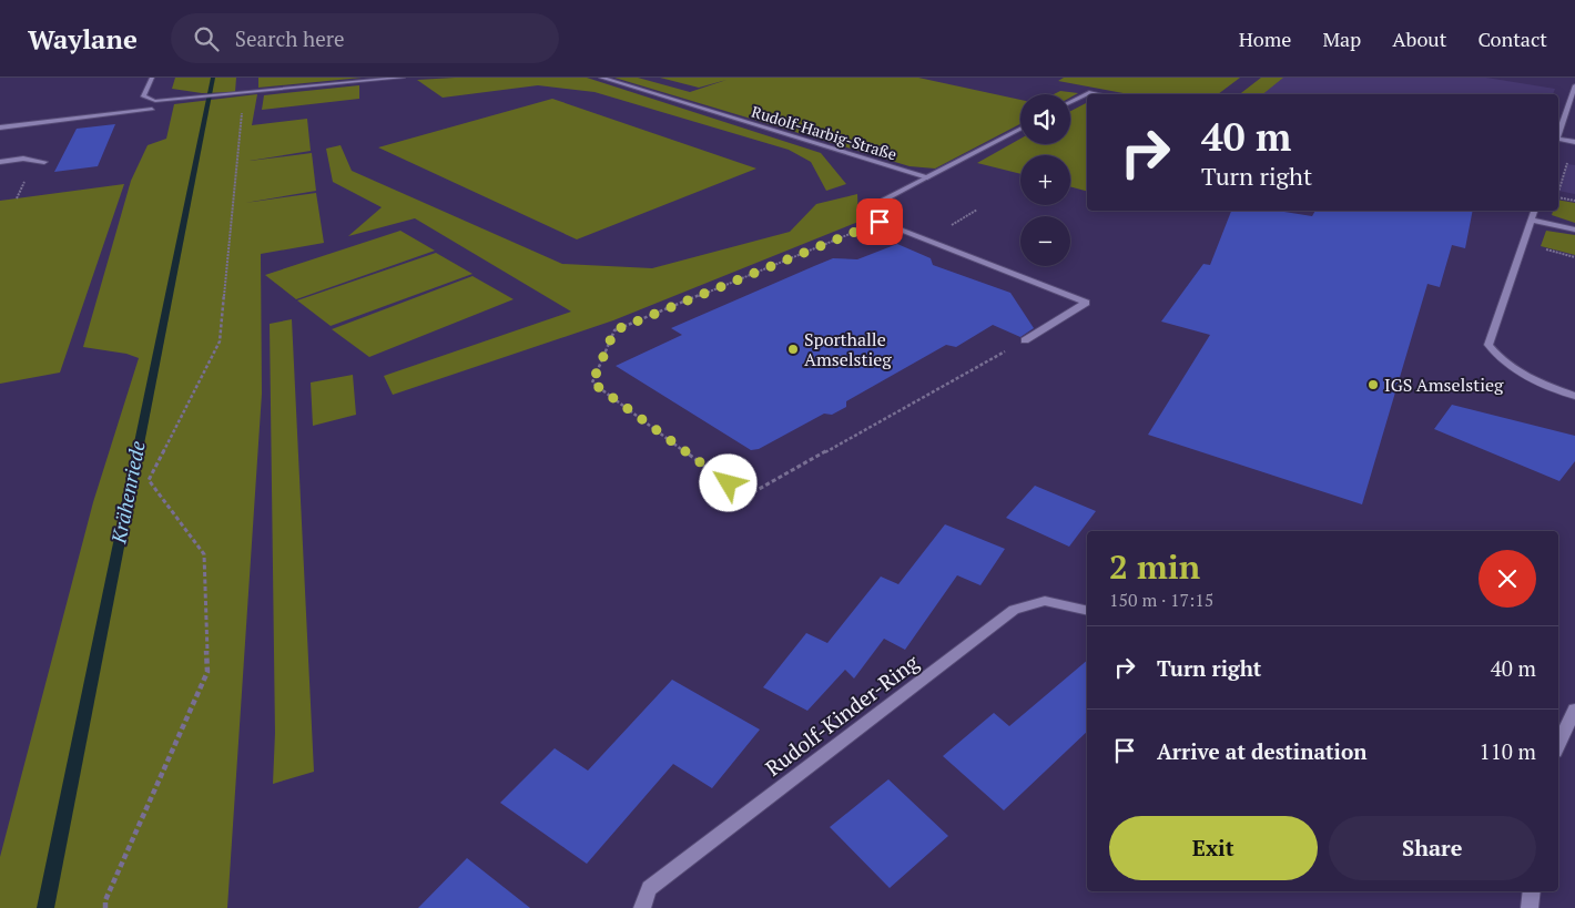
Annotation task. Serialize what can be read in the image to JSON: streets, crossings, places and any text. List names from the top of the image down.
{
  "streets": {
    "street": ["Rudolf-Harbig-Straße", "Rudolf-Kinder-Ring"]
  },
  "water": ["Krähenriede"],
  "places": ["Sporthalle Amselstieg", "IGS Amselstieg"],
  "page": {
    "header": "Waylane",
    "search": "Search here",
    "nav": [
      "Home",
      "Map",
      "About",
      "Contact"
    ],
    "map_buttons": ["+", "−"],
    "turn": ["40 m", "Turn right"],
    "heading": ["2 min", "150 m · 17:15"],
    "list": [
      {
        "name": "Turn right",
        "value": "40 m"
      },
      {
        "name": "Arrive at destination",
        "value": "110 m"
      }
    ],
    "buttons": ["Exit", "Share"]
  }
}
